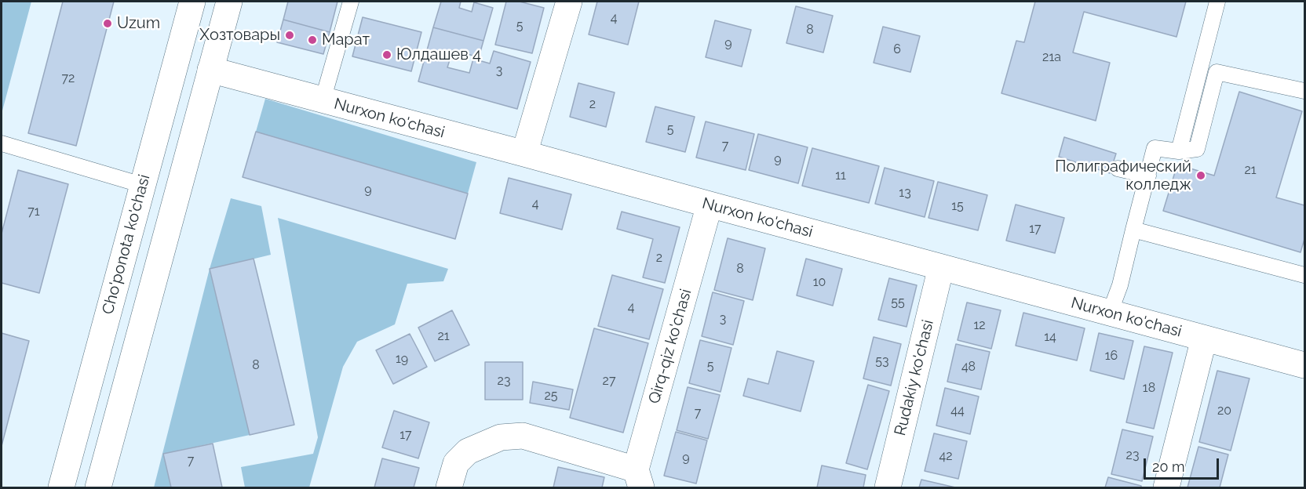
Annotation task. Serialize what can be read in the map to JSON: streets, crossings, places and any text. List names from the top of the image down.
{
  "streets": {
    "street": [
      "Nurxon ko'chasi",
      "Cho'ponota ko'chasi",
      "Qirq-qiz ko'chasi",
      "Rudakiy ko'chasi"
    ]
  },
  "crossings": [
    ["Nurxon ko'chasi", "Cho'ponota ko'chasi"],
    ["Nurxon ko'chasi", "Qirq-qiz ko'chasi"],
    ["Nurxon ko'chasi", "Rudakiy ko'chasi"]
  ],
  "places": [
    "Uzum",
    "Хозтовары",
    "Марат",
    "Юлдашев 4",
    "Полиграфический колледж"
  ],
  "house_numbers": [
    "4",
    "5",
    "8",
    "9",
    "6",
    "21a",
    "3",
    "72",
    "2",
    "5",
    "7",
    "9",
    "21",
    "11",
    "9",
    "13",
    "4",
    "15",
    "71",
    "17",
    "2",
    "8",
    "10",
    "55",
    "4",
    "3",
    "12",
    "21",
    "14",
    "16",
    "19",
    "53",
    "8",
    "5",
    "48",
    "23",
    "27",
    "18",
    "25",
    "44",
    "20",
    "7",
    "17",
    "23",
    "42",
    "9",
    "7"
  ],
  "scale_bar": "20 m"
}
